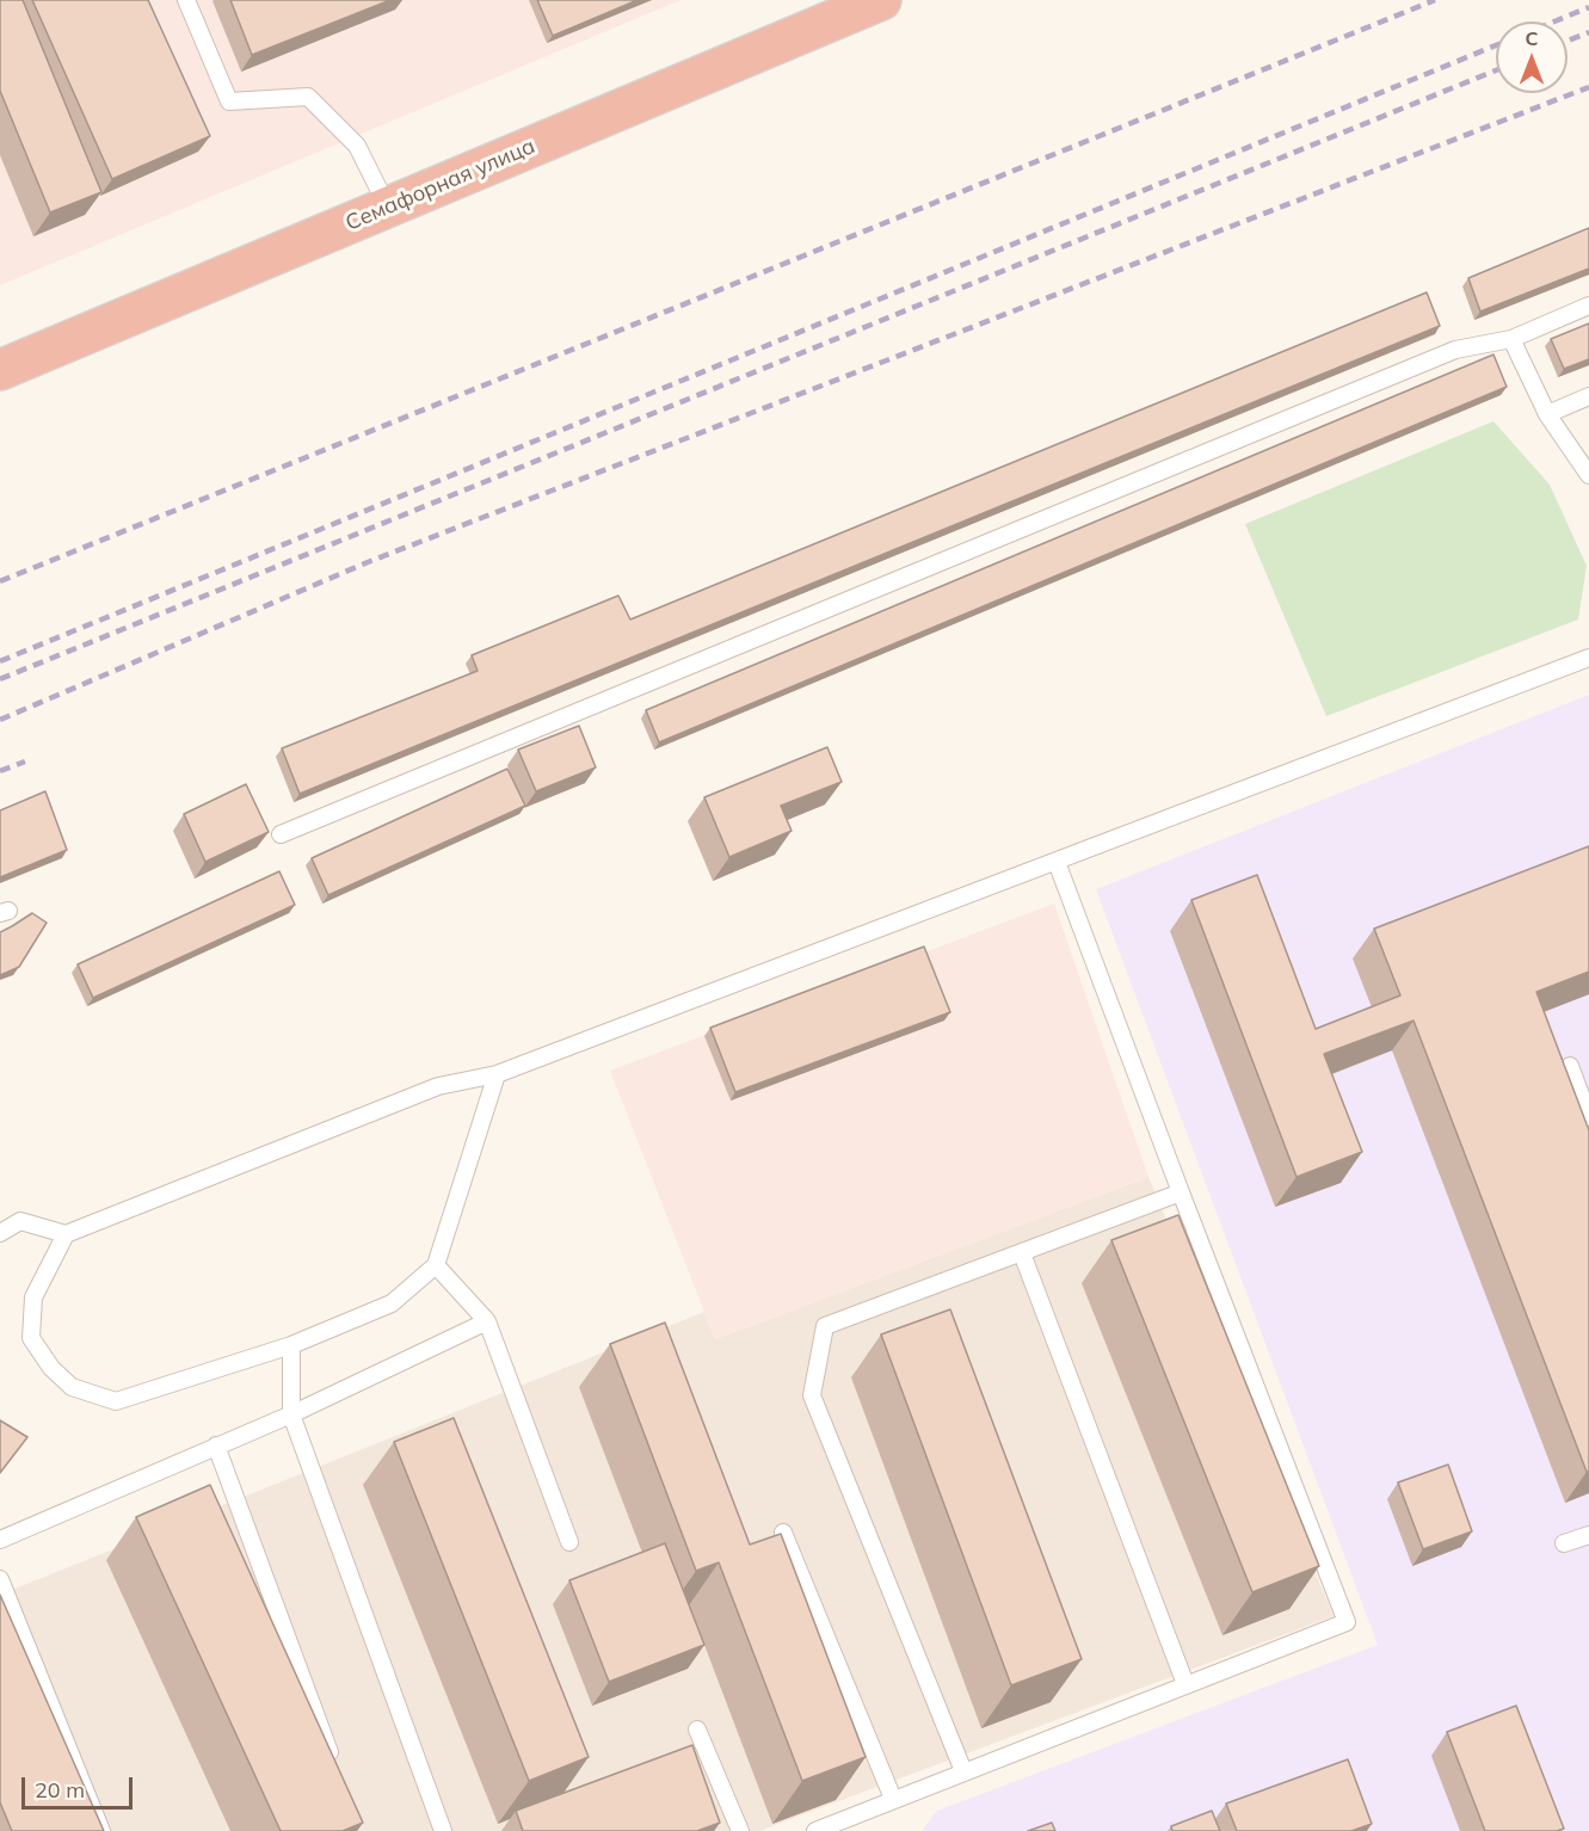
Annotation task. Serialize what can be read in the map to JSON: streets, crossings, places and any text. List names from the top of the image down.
{
  "streets": {
    "highway": ["Семафорная улица"]
  },
  "scale_bar": "20 m",
  "north": "top"
}
